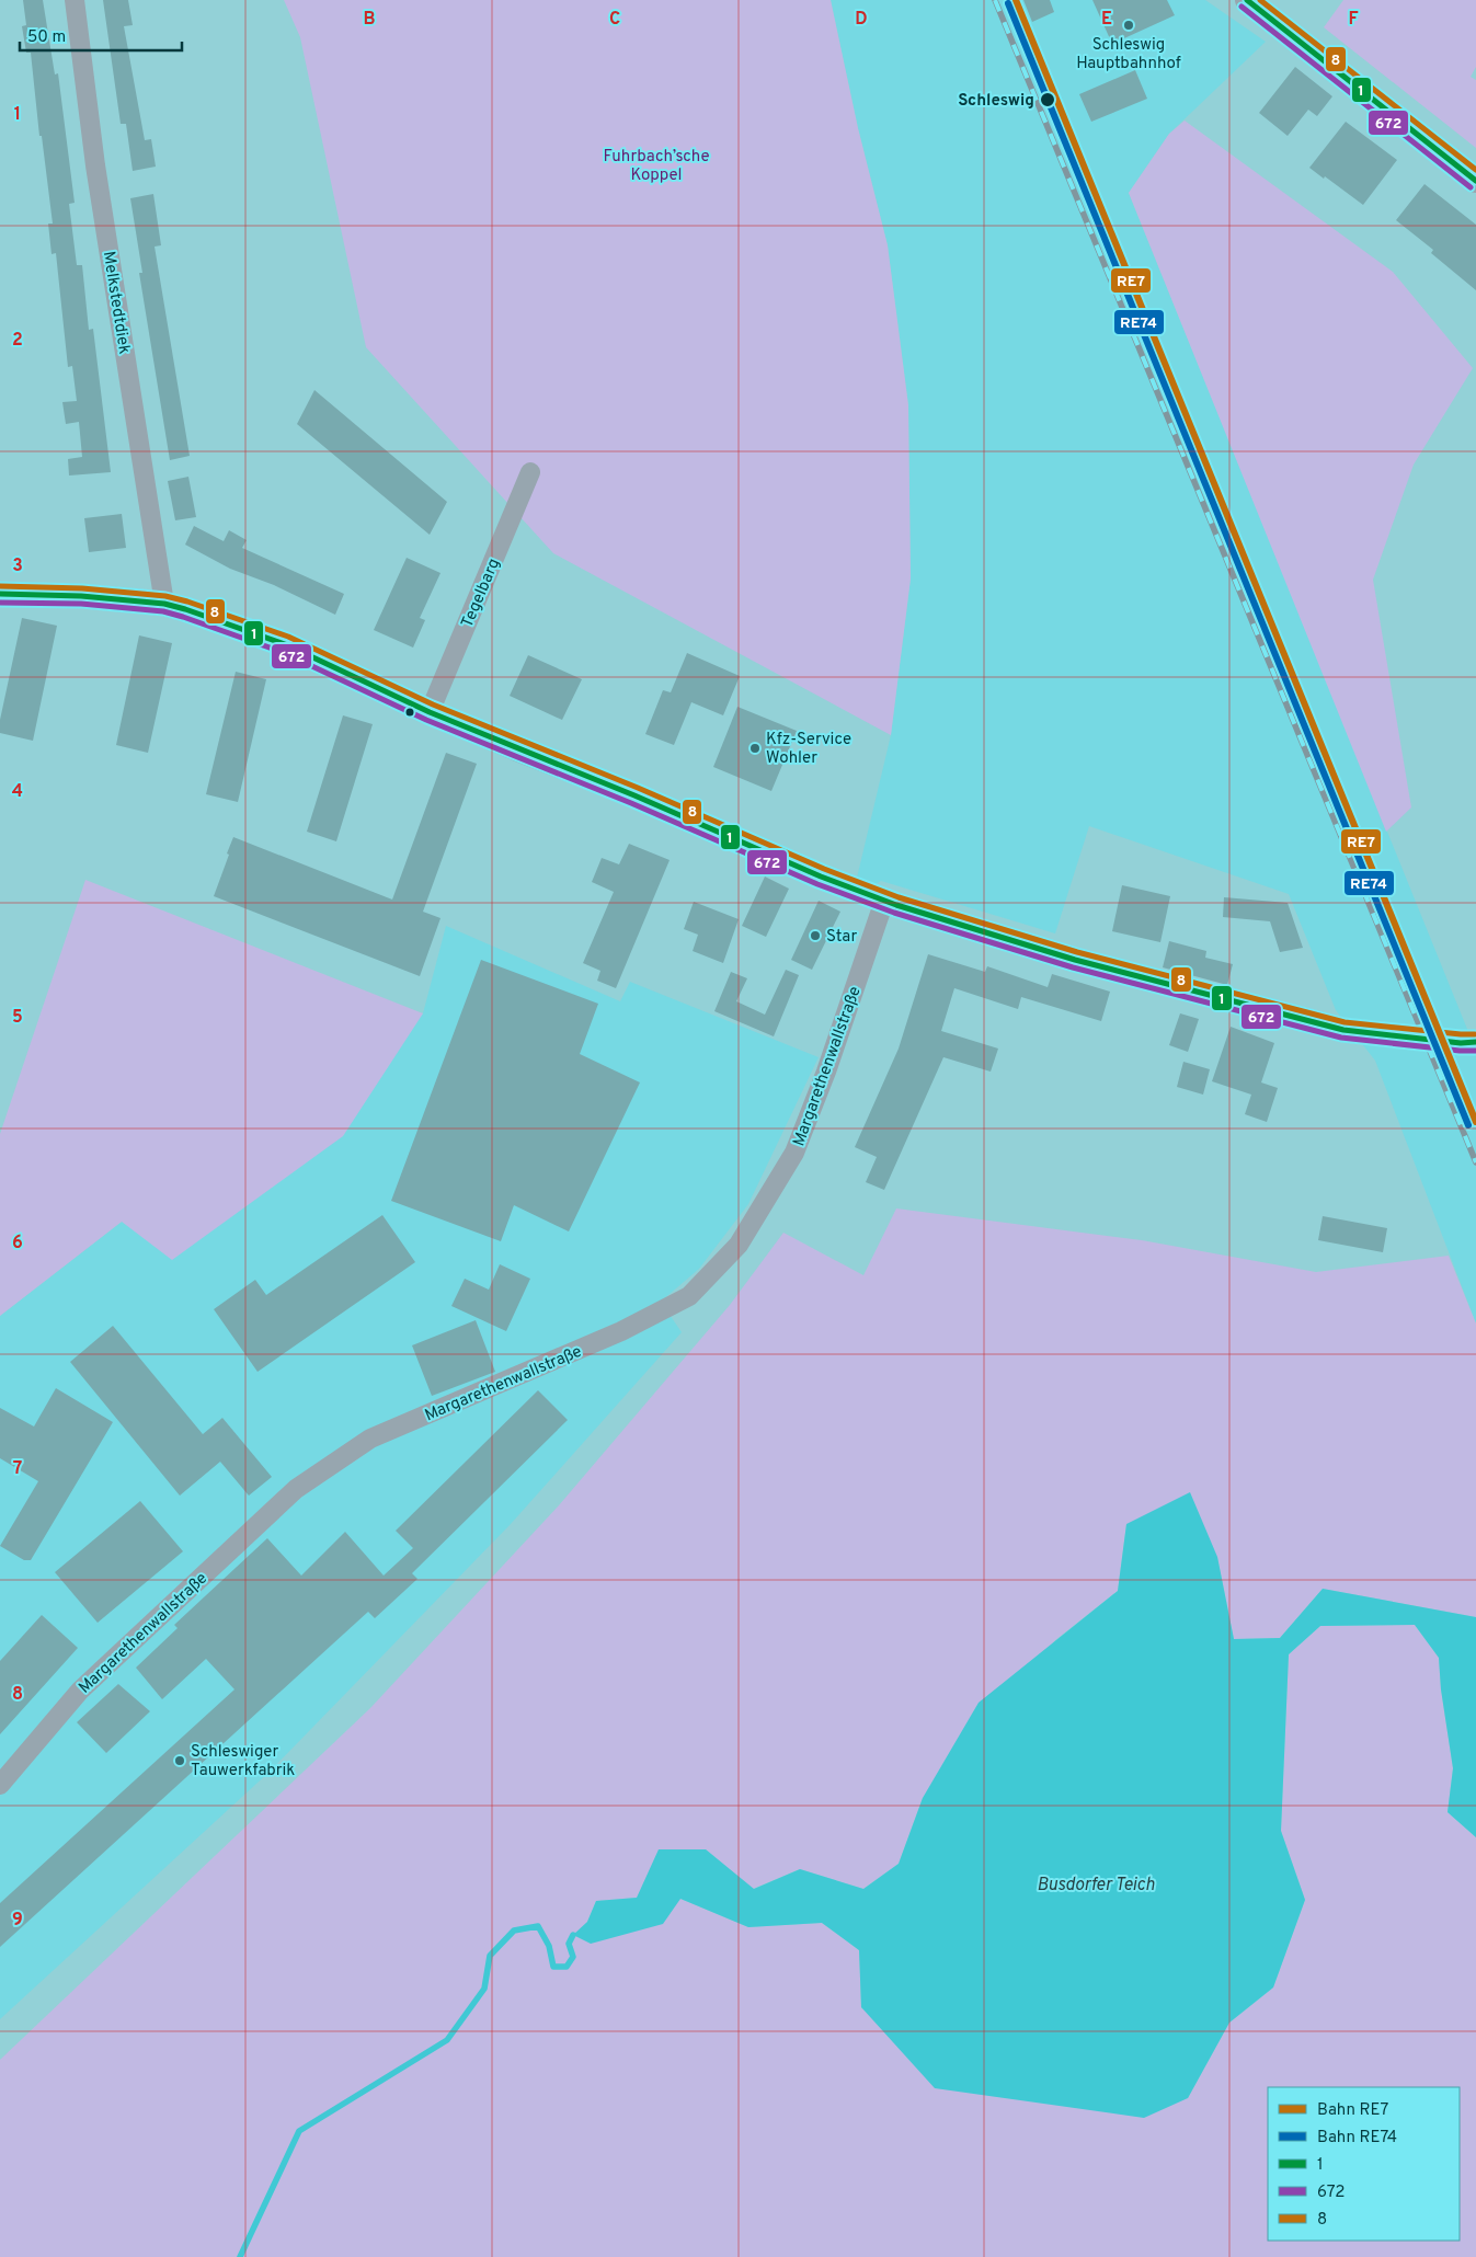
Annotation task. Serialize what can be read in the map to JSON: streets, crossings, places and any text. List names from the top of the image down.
{
  "streets": {
    "street": ["Melkstedtdiek", "Tegelbarg", "Margarethenwallstraße"]
  },
  "water": ["Busdorfer Teich"],
  "parks": ["Fuhrbach’sche Koppel"],
  "places": [
    "Schleswig Hauptbahnhof",
    "Schleswig",
    "Kfz-Service Wohler",
    "Star",
    "Schleswiger Tauwerkfabrik"
  ],
  "lines": [
    "rail line RE7",
    "transit line 1",
    "transit line 8",
    "rail line RE74",
    "transit line 672"
  ],
  "legend": [
    "Bahn RE7",
    "Bahn RE74",
    "1",
    "672",
    "8"
  ],
  "scale_bar": "50 m",
  "grid": {
    "columns": [
      "B",
      "C",
      "D",
      "E",
      "F"
    ],
    "rows": [
      "1",
      "2",
      "3",
      "4",
      "5",
      "6",
      "7",
      "8",
      "9"
    ]
  }
}
